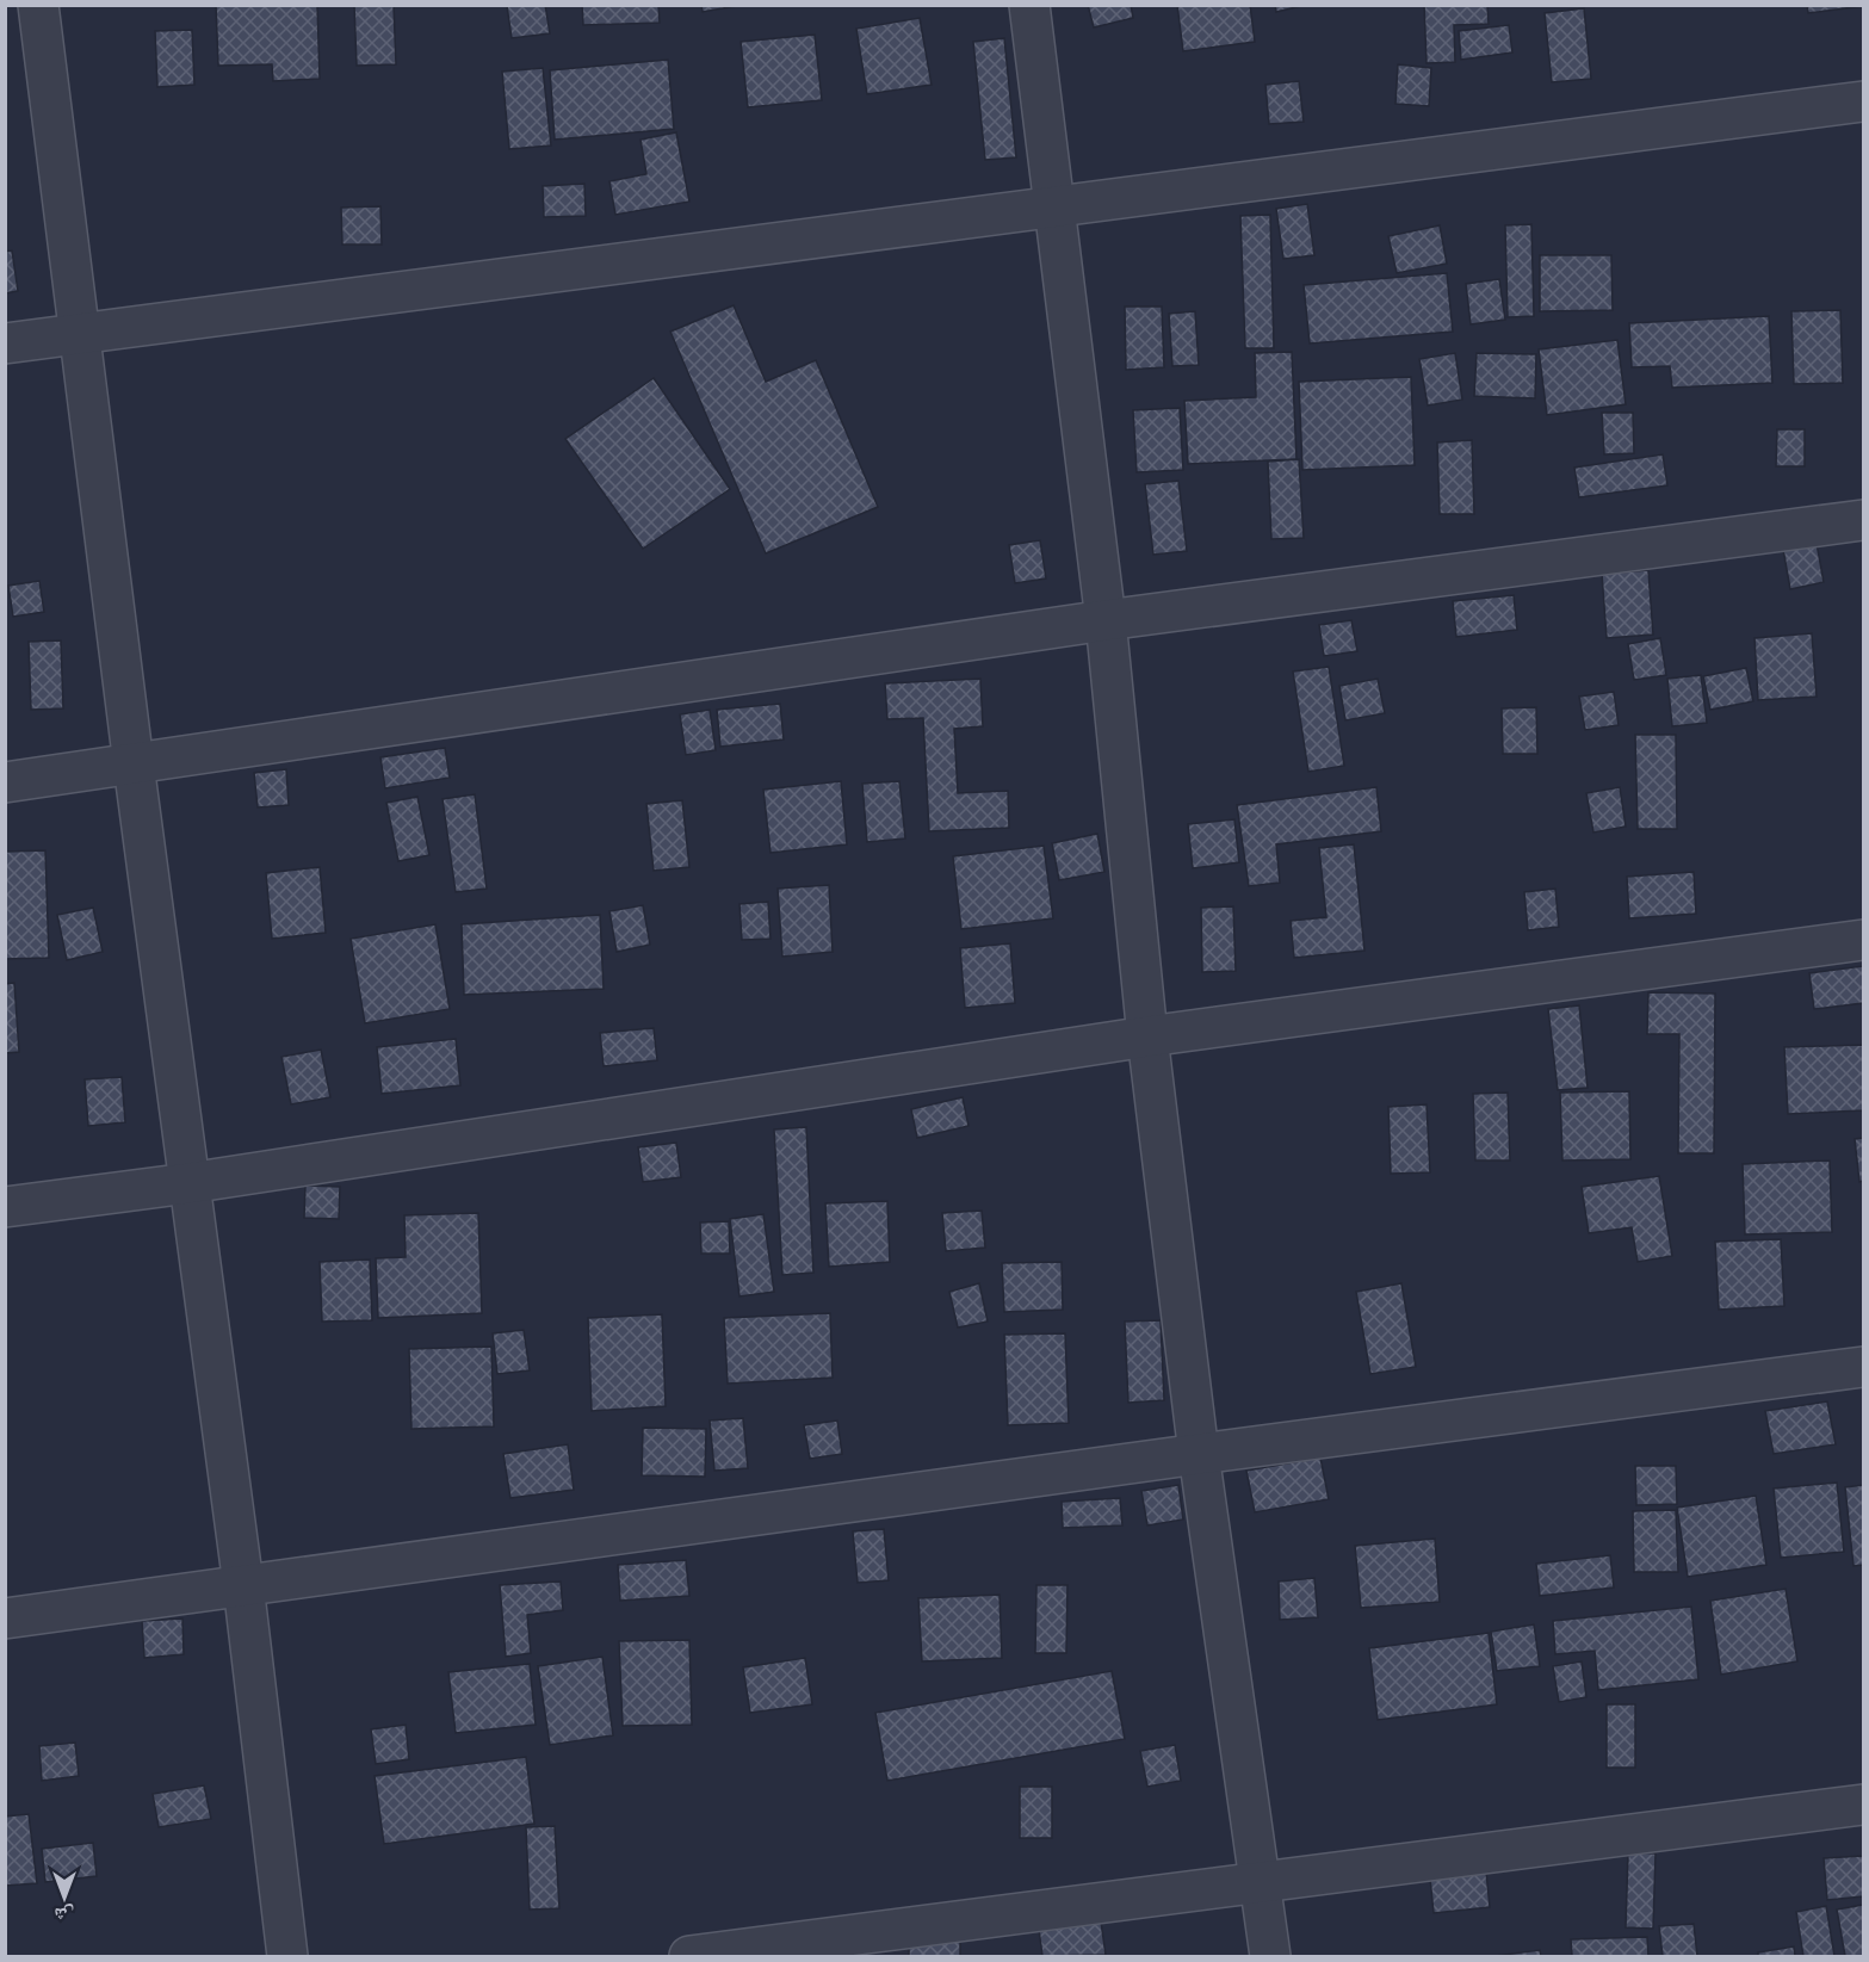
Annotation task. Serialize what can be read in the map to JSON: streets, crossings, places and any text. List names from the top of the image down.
{
  "north": "bottom"
}
